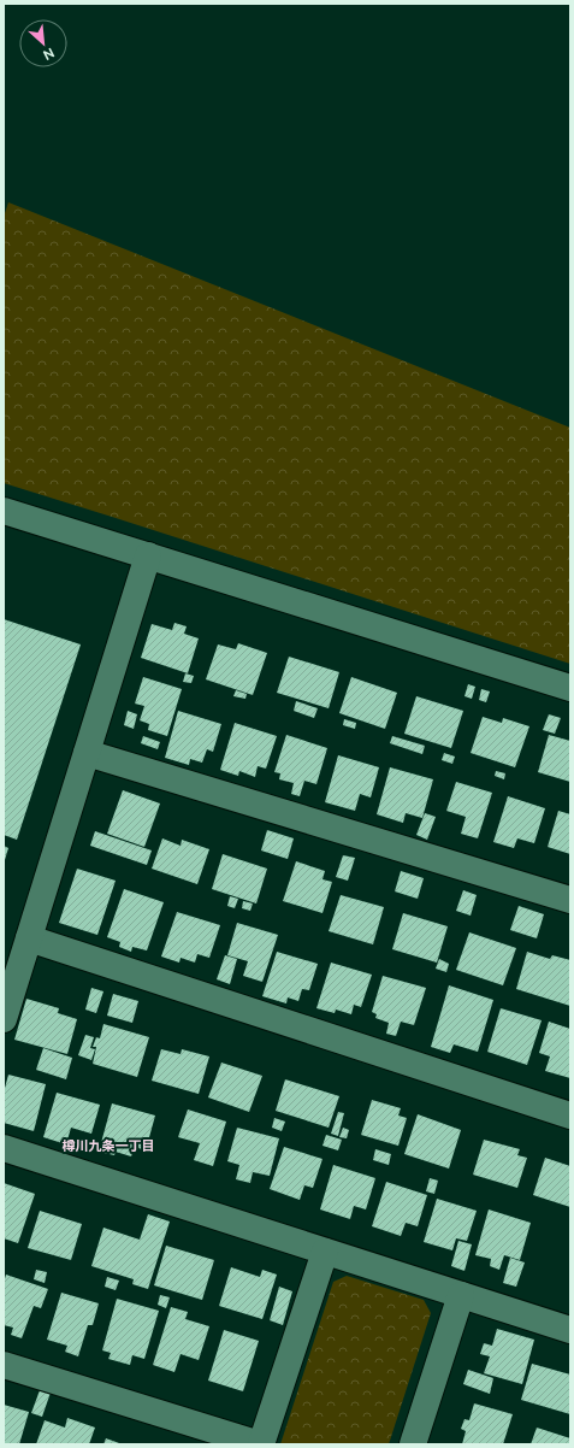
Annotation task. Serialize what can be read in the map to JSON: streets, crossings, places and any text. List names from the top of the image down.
{
  "districts": ["樽川九条一丁目"],
  "north": "bottom right"
}
